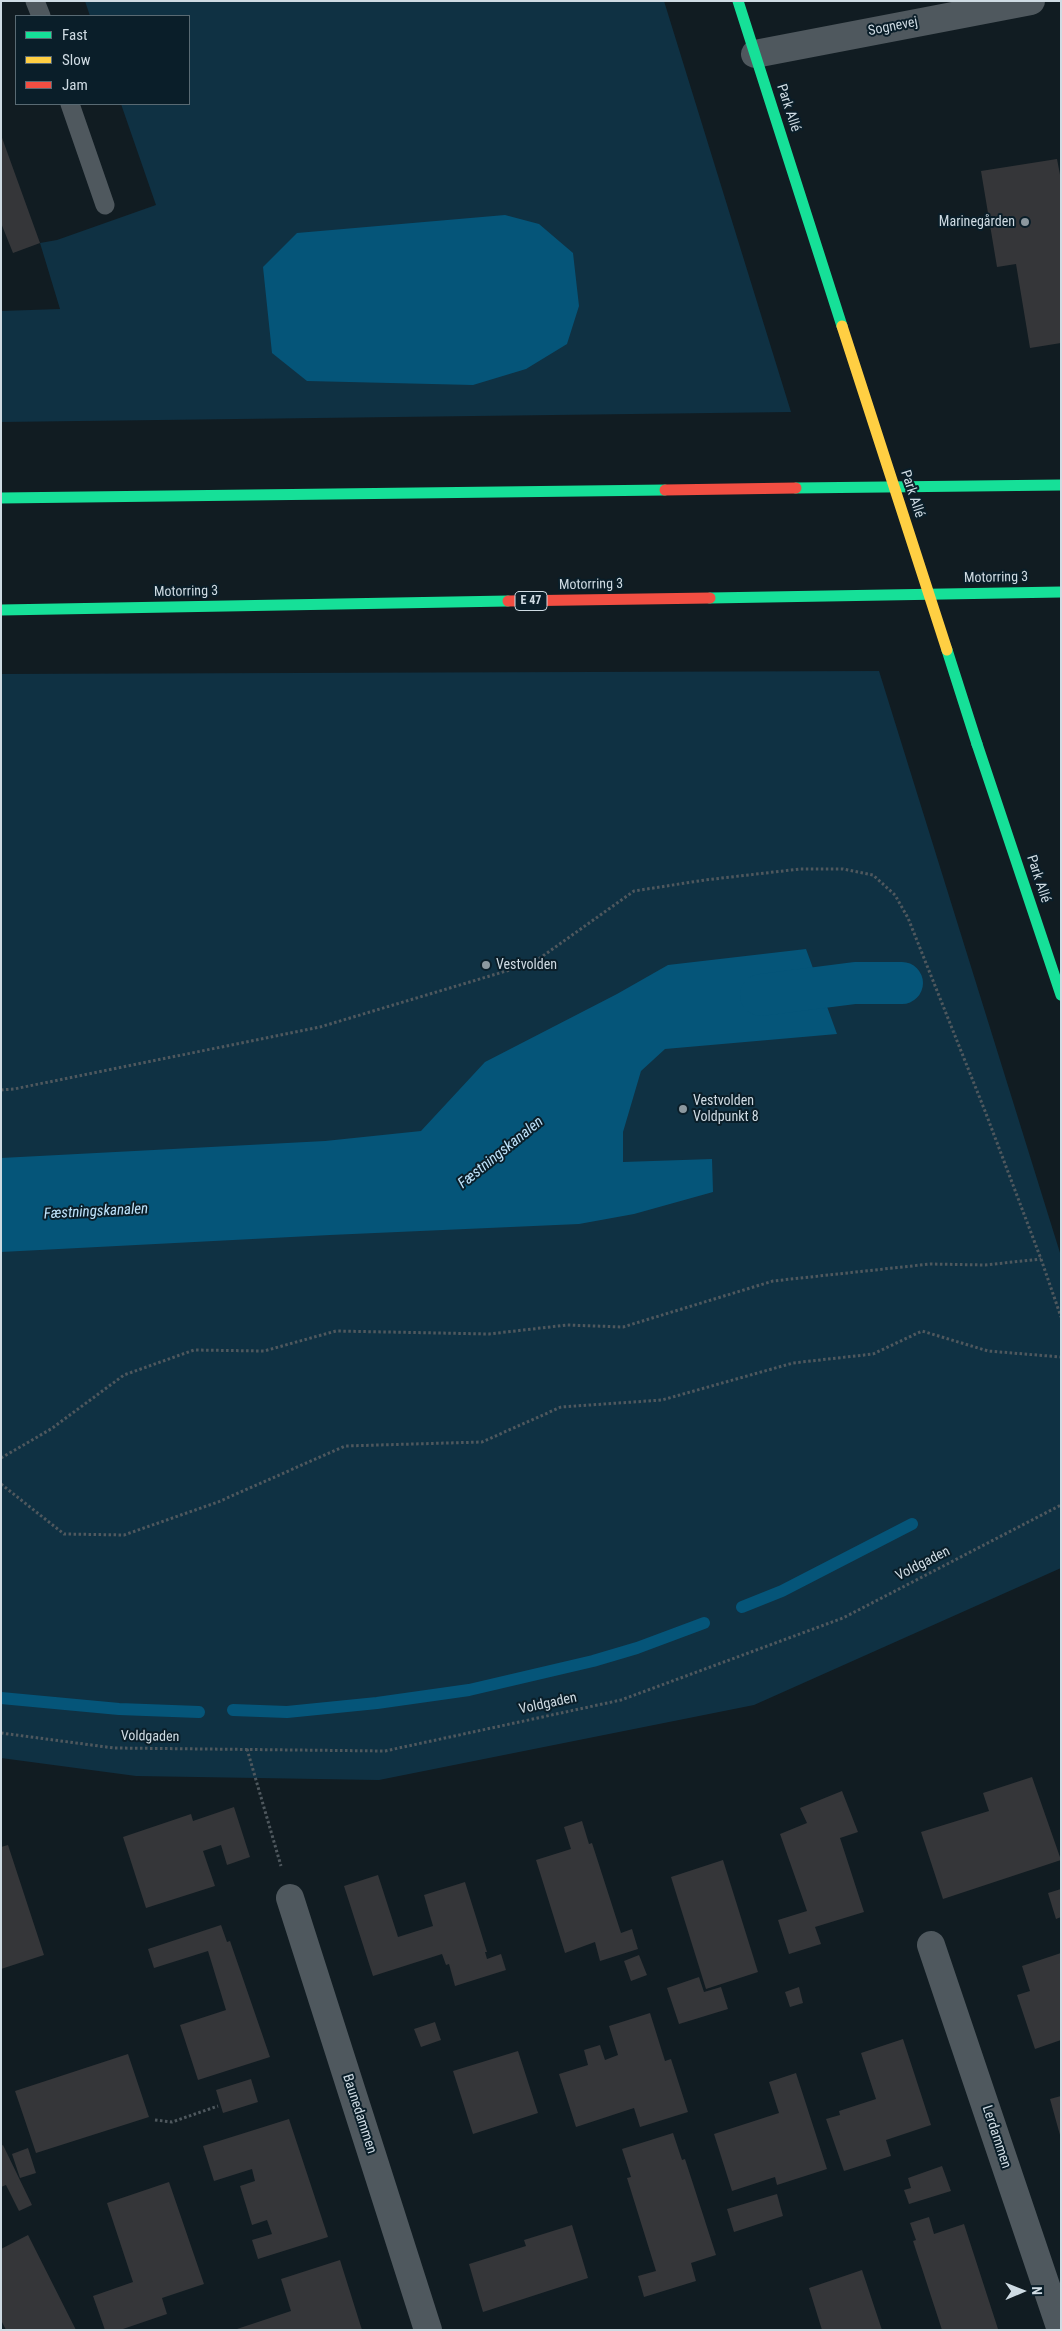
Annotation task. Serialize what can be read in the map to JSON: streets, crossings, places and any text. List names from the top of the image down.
{
  "streets": {
    "main road": ["Park Allé", "Motorring 3", "E 47"],
    "street": ["Sognevej", "Baunedammen", "Lerdammen"],
    "path": ["Voldgaden"]
  },
  "crossings": [
    ["Sognevej", "Park Allé"]
  ],
  "water": ["Fæstningskanalen"],
  "places": ["Marinegården", "Vestvolden", "Vestvolden Voldpunkt 8"],
  "legend": ["Fast", "Slow", "Jam"],
  "north": "right"
}
